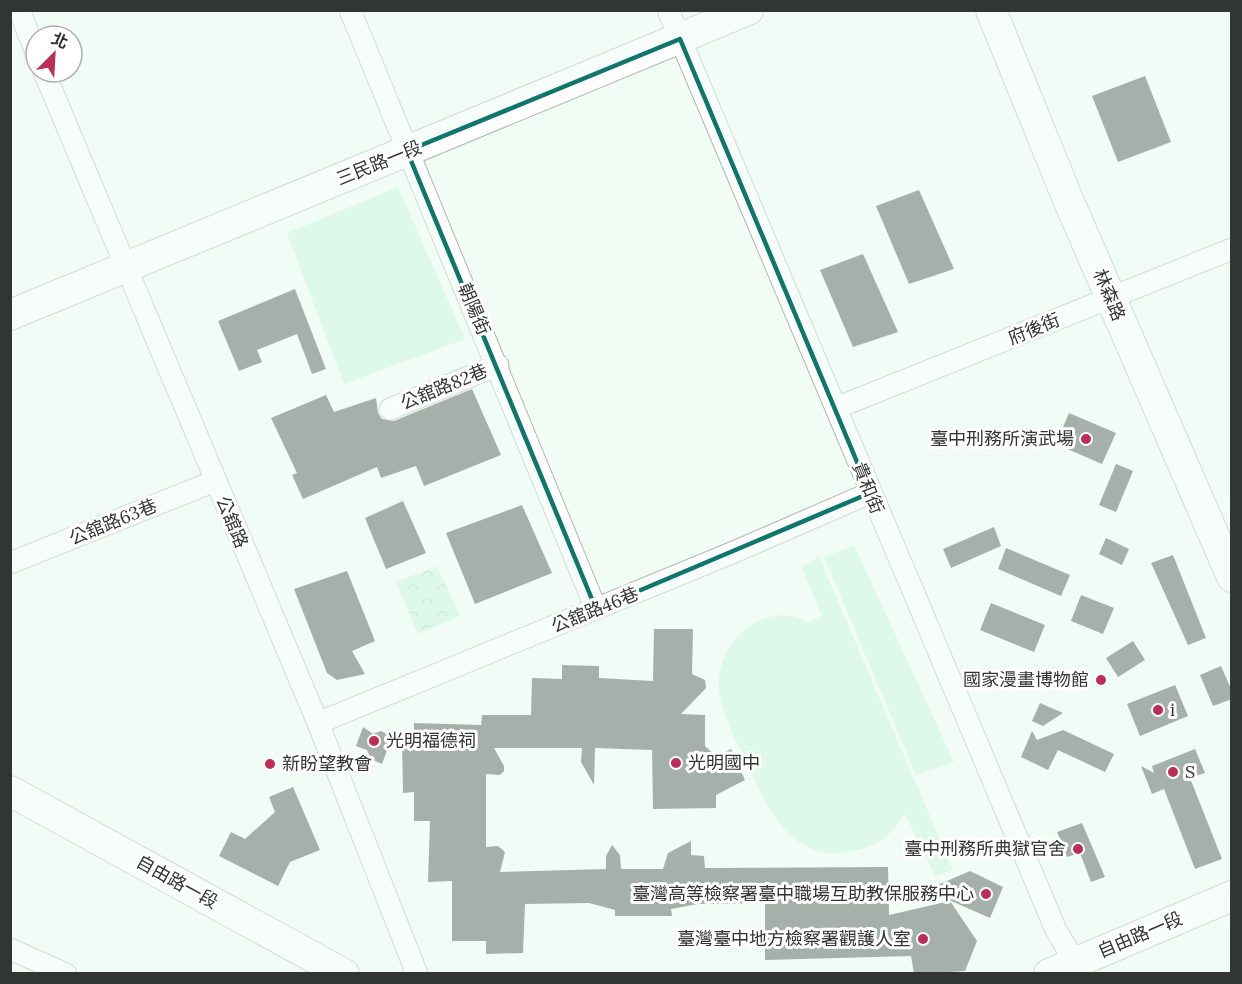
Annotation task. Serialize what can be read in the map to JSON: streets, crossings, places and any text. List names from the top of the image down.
{
  "streets": {
    "main road": ["三民路一段", "林森路", "自由路一段"],
    "street": [
      "朝陽街",
      "府後街",
      "公舘路82巷",
      "貴和街",
      "公舘路63巷",
      "公舘路",
      "公舘路46巷"
    ]
  },
  "crossings": [
    ["三民路一段", "朝陽街"],
    ["三民路一段", "貴和街"],
    ["三民路一段", "公舘路"],
    ["林森路", "府後街"],
    ["朝陽街", "公舘路82巷"],
    ["朝陽街", "公舘路46巷"],
    ["府後街", "貴和街"],
    ["貴和街", "公舘路46巷"],
    ["貴和街", "自由路一段"],
    ["公舘路63巷", "公舘路"],
    ["公舘路", "公舘路46巷"]
  ],
  "places": [
    "臺中刑務所演武場",
    "國家漫畫博物館",
    "i",
    "光明福德祠",
    "光明國中",
    "新盼望教會",
    "S",
    "臺中刑務所典獄官舍",
    "臺灣高等檢察署臺中職場互助教保服務中心",
    "臺灣臺中地方檢察署觀護人室"
  ],
  "north": "top right"
}
